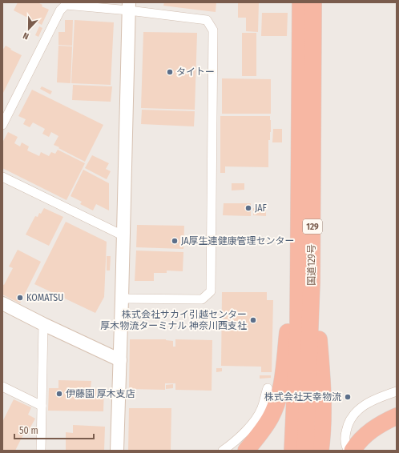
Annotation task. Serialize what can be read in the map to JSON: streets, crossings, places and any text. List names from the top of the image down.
{
  "streets": {
    "highway": ["129", "国道129号"]
  },
  "places": [
    "タイトー",
    "JAF",
    "JA厚生連健康管理センター",
    "KOMATSU",
    "株式会社サカイ引越センター 厚木物流ターミナル 神奈川西支社",
    "伊藤園 厚木支店",
    "株式会社天幸物流"
  ],
  "scale_bar": "50 m",
  "north": "bottom"
}
